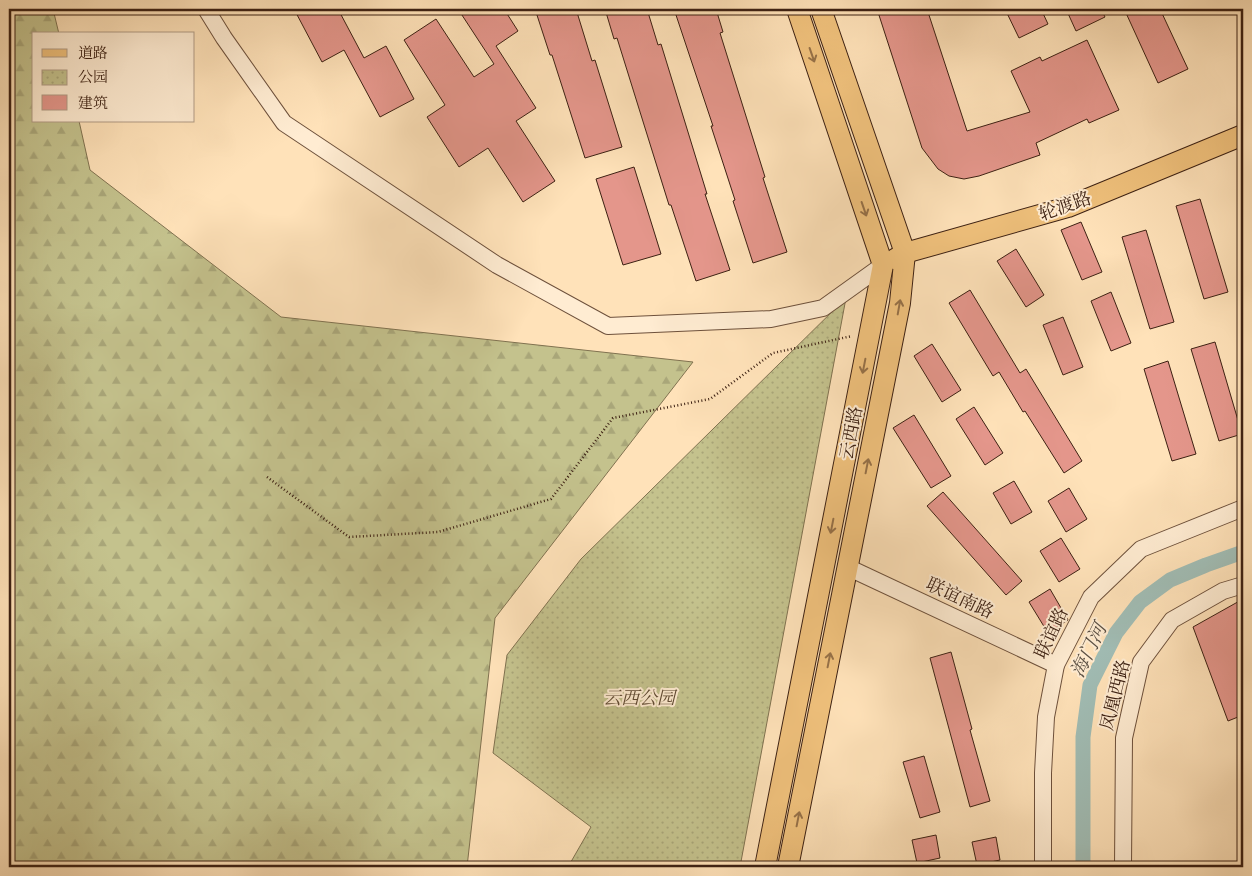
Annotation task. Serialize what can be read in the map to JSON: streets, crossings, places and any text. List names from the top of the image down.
{
  "streets": {
    "main road": ["轮渡路", "云西路"],
    "street": ["联谊南路", "联谊路", "凤凰西路"]
  },
  "crossings": [
    ["轮渡路", "云西路"],
    ["云西路", "联谊南路"],
    ["联谊南路", "联谊路"]
  ],
  "water": ["海门河"],
  "parks": ["云西公园"],
  "legend": ["道路", "公园", "建筑"]
}
